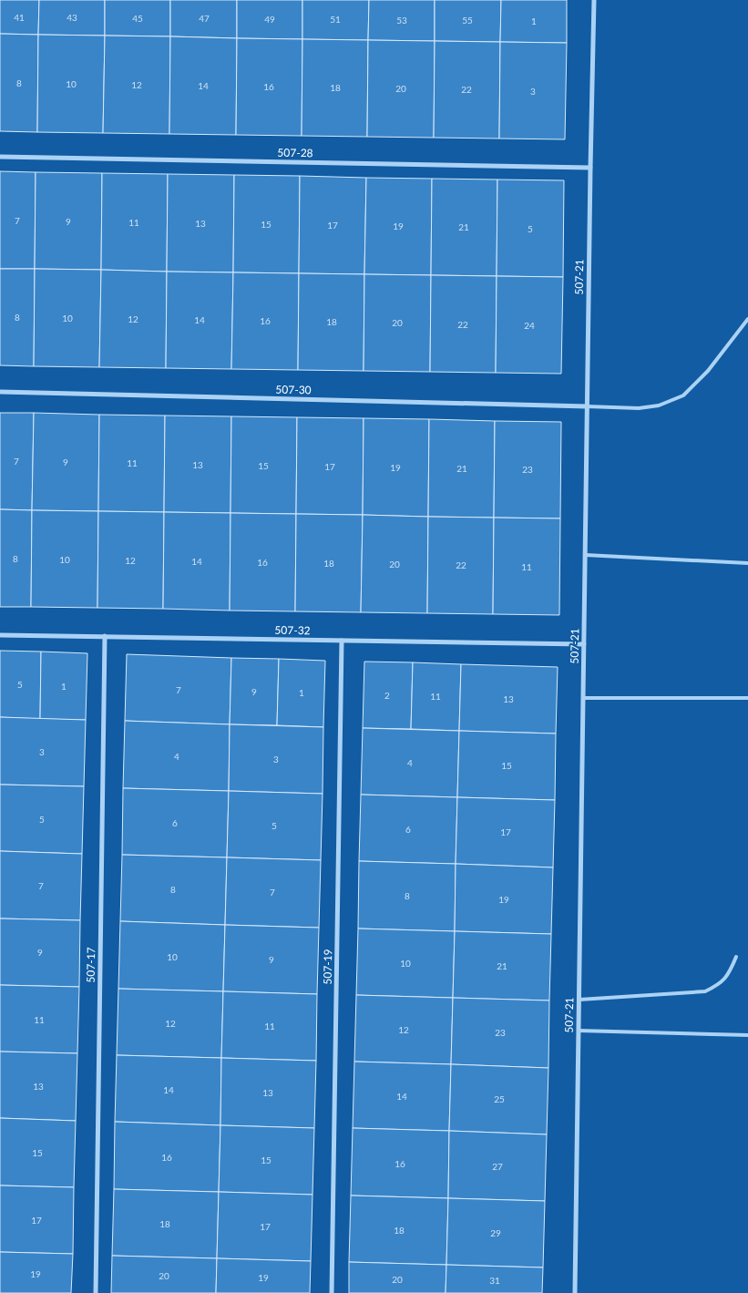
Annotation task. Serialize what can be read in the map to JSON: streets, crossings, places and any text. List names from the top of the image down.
{
  "streets": {
    "street": [
      "507-28",
      "507-21",
      "507-30",
      "507-32",
      "507-17",
      "507-19"
    ]
  },
  "crossings": [
    ["507-28", "507-21"],
    ["507-21", "507-30"],
    ["507-21", "507-32"],
    ["507-32", "507-17"],
    ["507-32", "507-19"]
  ],
  "house_numbers": [
    "41",
    "43",
    "45",
    "47",
    "49",
    "51",
    "53",
    "55",
    "1",
    "8",
    "10",
    "12",
    "14",
    "16",
    "18",
    "20",
    "22",
    "3",
    "7",
    "9",
    "11",
    "13",
    "15",
    "17",
    "19",
    "21",
    "5",
    "8",
    "10",
    "12",
    "14",
    "16",
    "18",
    "20",
    "22",
    "24",
    "7",
    "9",
    "11",
    "13",
    "15",
    "17",
    "19",
    "21",
    "23",
    "8",
    "10",
    "12",
    "14",
    "16",
    "18",
    "20",
    "22",
    "11",
    "5",
    "1",
    "7",
    "9",
    "1",
    "2",
    "11",
    "13",
    "3",
    "4",
    "3",
    "4",
    "15",
    "5",
    "6",
    "5",
    "6",
    "17",
    "7",
    "8",
    "7",
    "8",
    "19",
    "9",
    "10",
    "9",
    "10",
    "21",
    "11",
    "12",
    "11",
    "12",
    "23",
    "13",
    "14",
    "13",
    "14",
    "25",
    "15",
    "16",
    "15",
    "16",
    "27",
    "17",
    "18",
    "17",
    "18",
    "29",
    "19",
    "20",
    "19",
    "20",
    "31"
  ]
}
